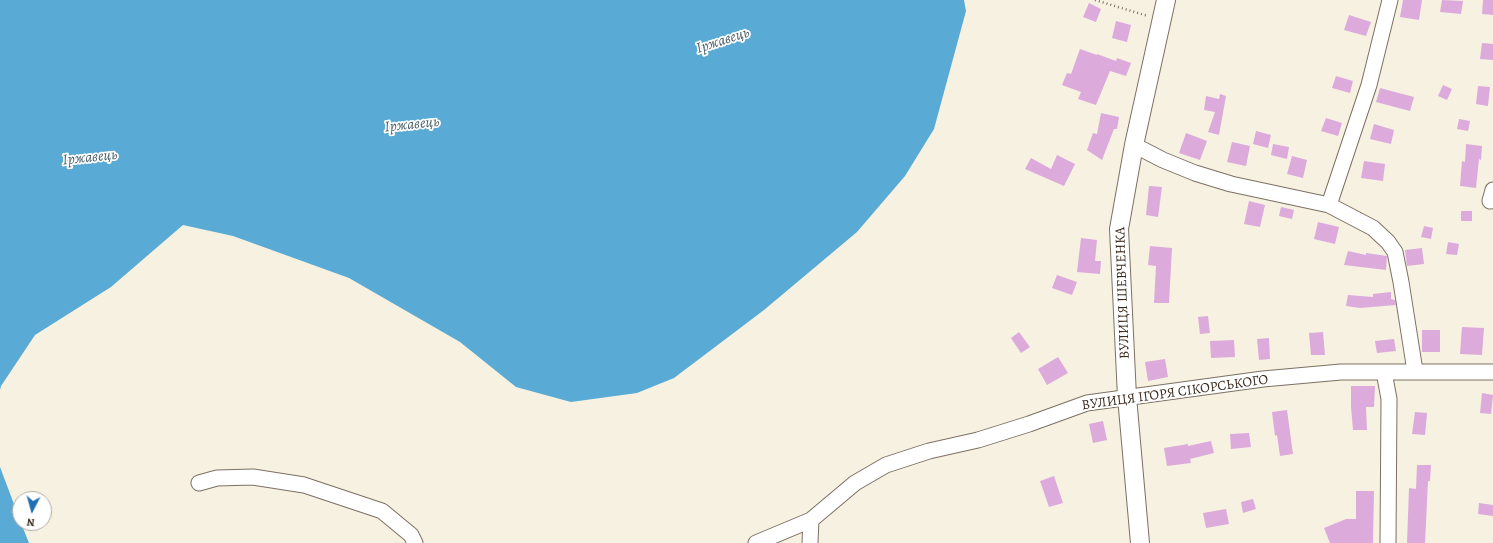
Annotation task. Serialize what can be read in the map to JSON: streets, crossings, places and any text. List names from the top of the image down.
{
  "streets": {
    "street": ["ВУЛИЦЯ ШЕВЧЕНКА", "ВУЛИЦЯ ІГОРЯ СІКОРСЬКОГО"]
  },
  "crossings": [
    ["ВУЛИЦЯ ШЕВЧЕНКА", "ВУЛИЦЯ ІГОРЯ СІКОРСЬКОГО"]
  ],
  "water": ["Іржавець"],
  "north": "bottom"
}
